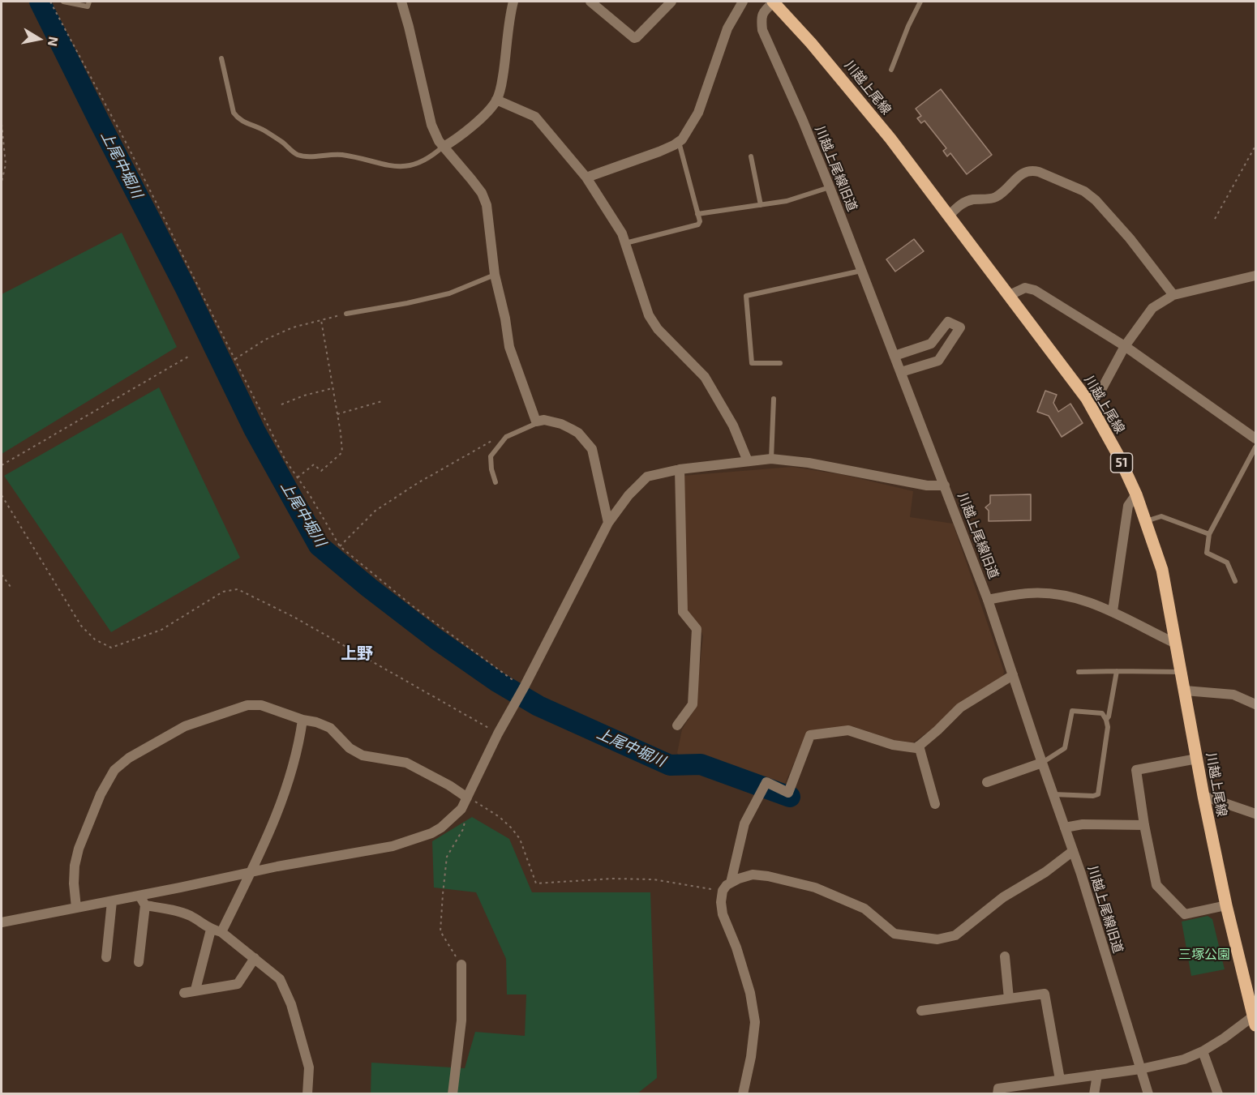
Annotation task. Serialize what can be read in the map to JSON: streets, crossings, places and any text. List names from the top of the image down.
{
  "streets": {
    "main road": ["川越上尾線", "51"],
    "street": ["川越上尾線旧道"]
  },
  "crossings": [
    ["川越上尾線", "川越上尾線旧道"]
  ],
  "districts": ["上野"],
  "water": ["上尾中堀川"],
  "parks": ["三塚公園"],
  "north": "right"
}
